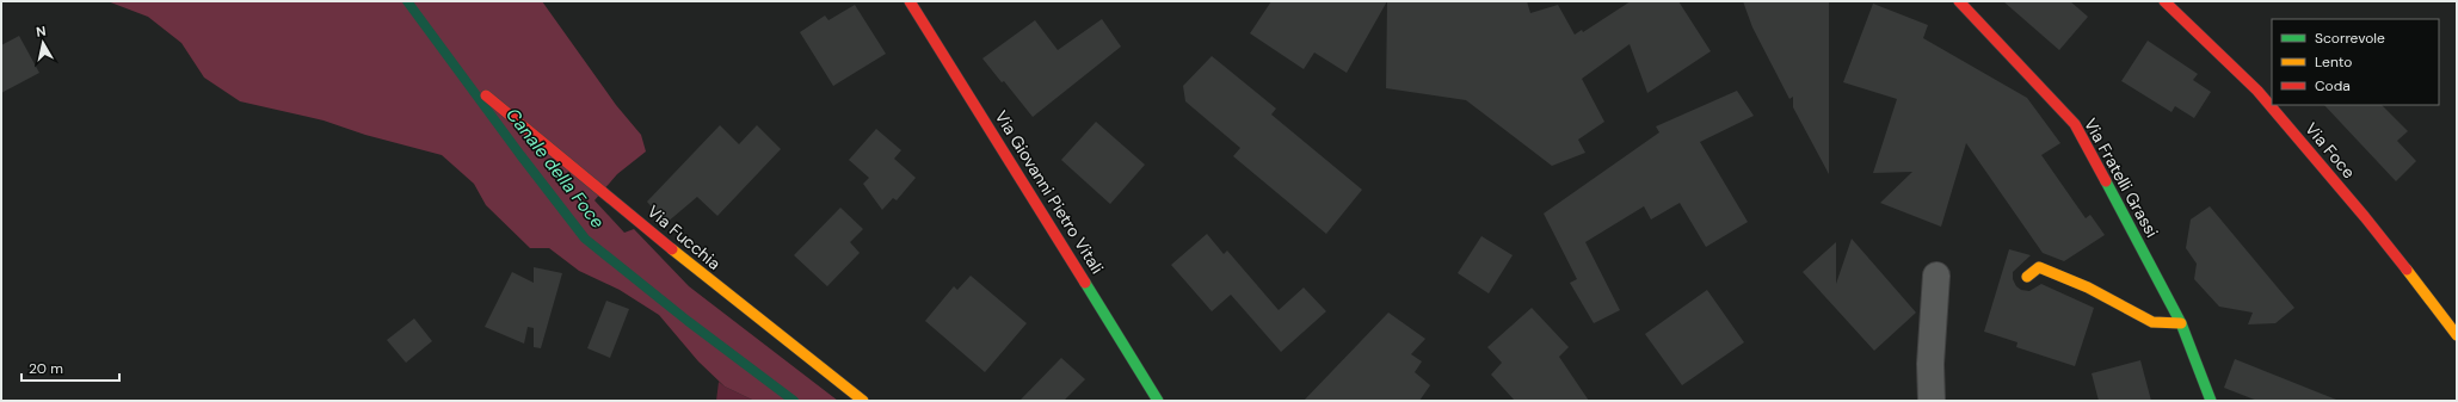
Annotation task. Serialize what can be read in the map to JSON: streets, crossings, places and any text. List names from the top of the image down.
{
  "streets": {
    "street": [
      "Via Foce",
      "Via Fratelli Grassi",
      "Via Giovanni Pietro Vitali",
      "Via Fucchia"
    ]
  },
  "water": ["Canale della Foce"],
  "legend": ["Scorrevole", "Lento", "Coda"],
  "scale_bar": "20 m",
  "north": "top"
}
